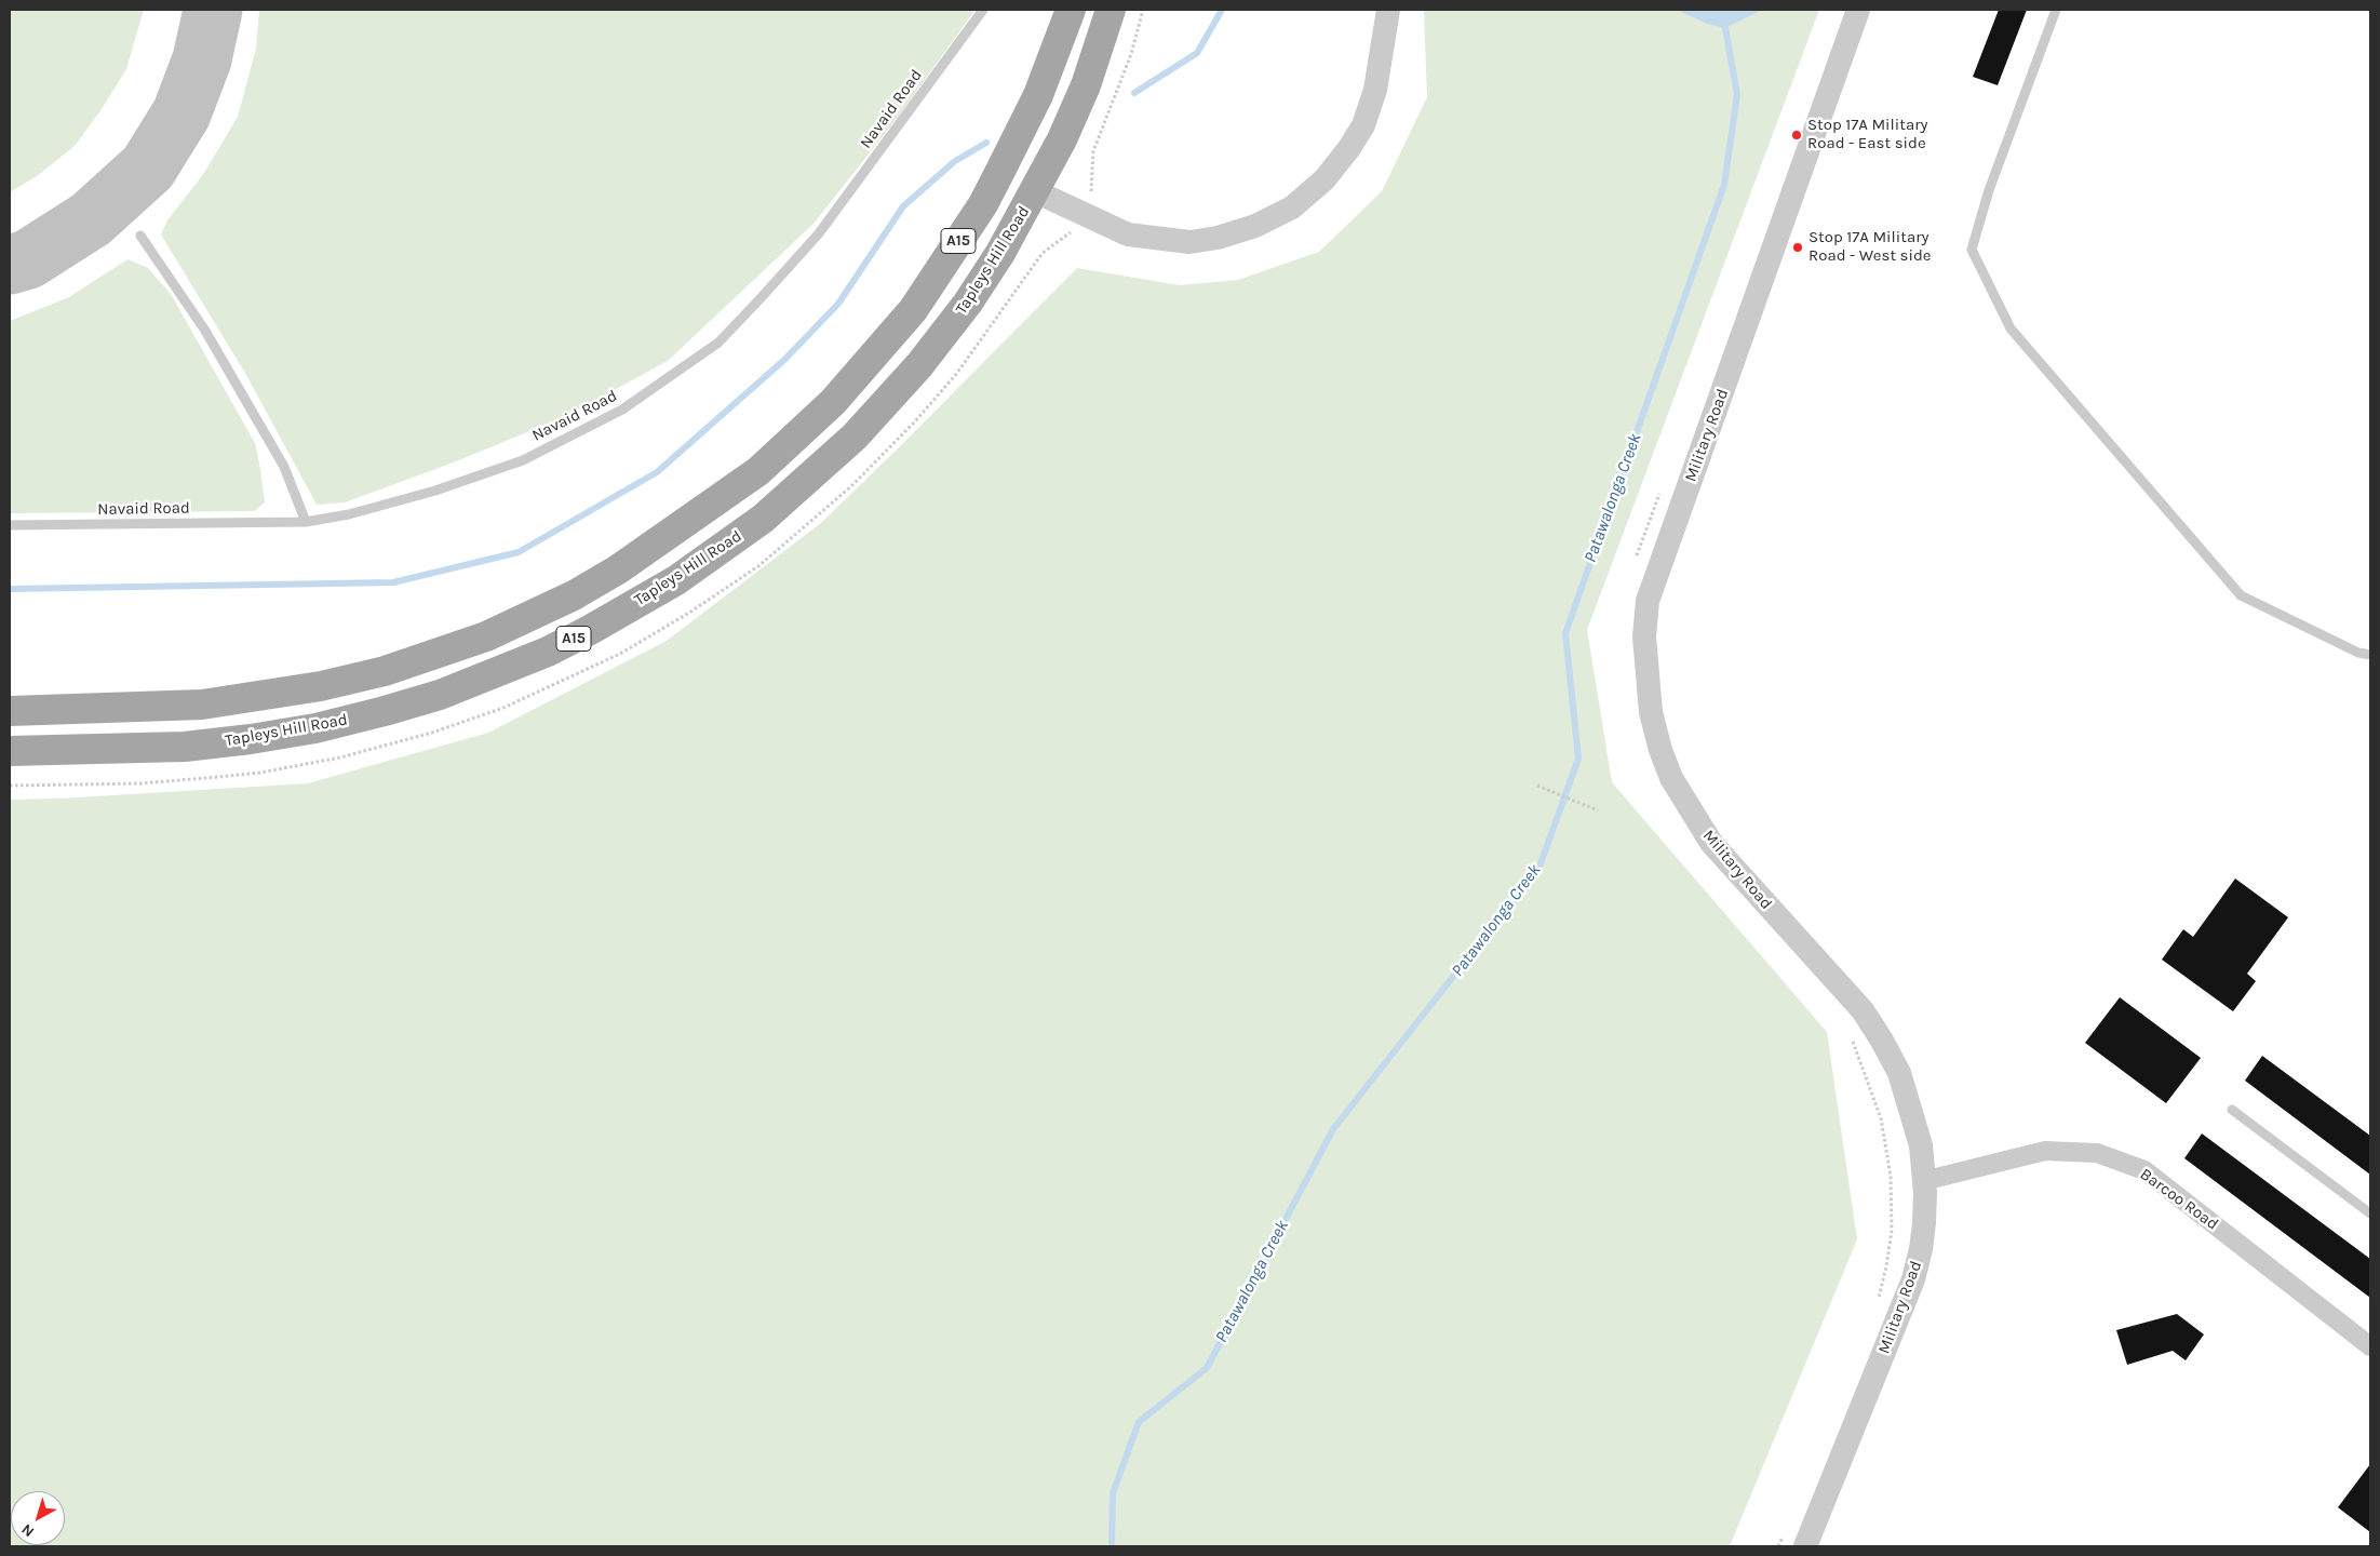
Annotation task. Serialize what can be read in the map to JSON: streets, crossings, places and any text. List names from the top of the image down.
{
  "streets": {
    "main road": ["A15", "Tapleys Hill Road"],
    "street": ["Military Road", "Barcoo Road"],
    "lane": ["Navaid Road"]
  },
  "crossings": [
    ["Military Road", "Barcoo Road"]
  ],
  "water": ["Patawalonga Creek"],
  "places": ["Stop 17A Military Road - East side", "Stop 17A Military Road - West side"],
  "north": "bottom left"
}
